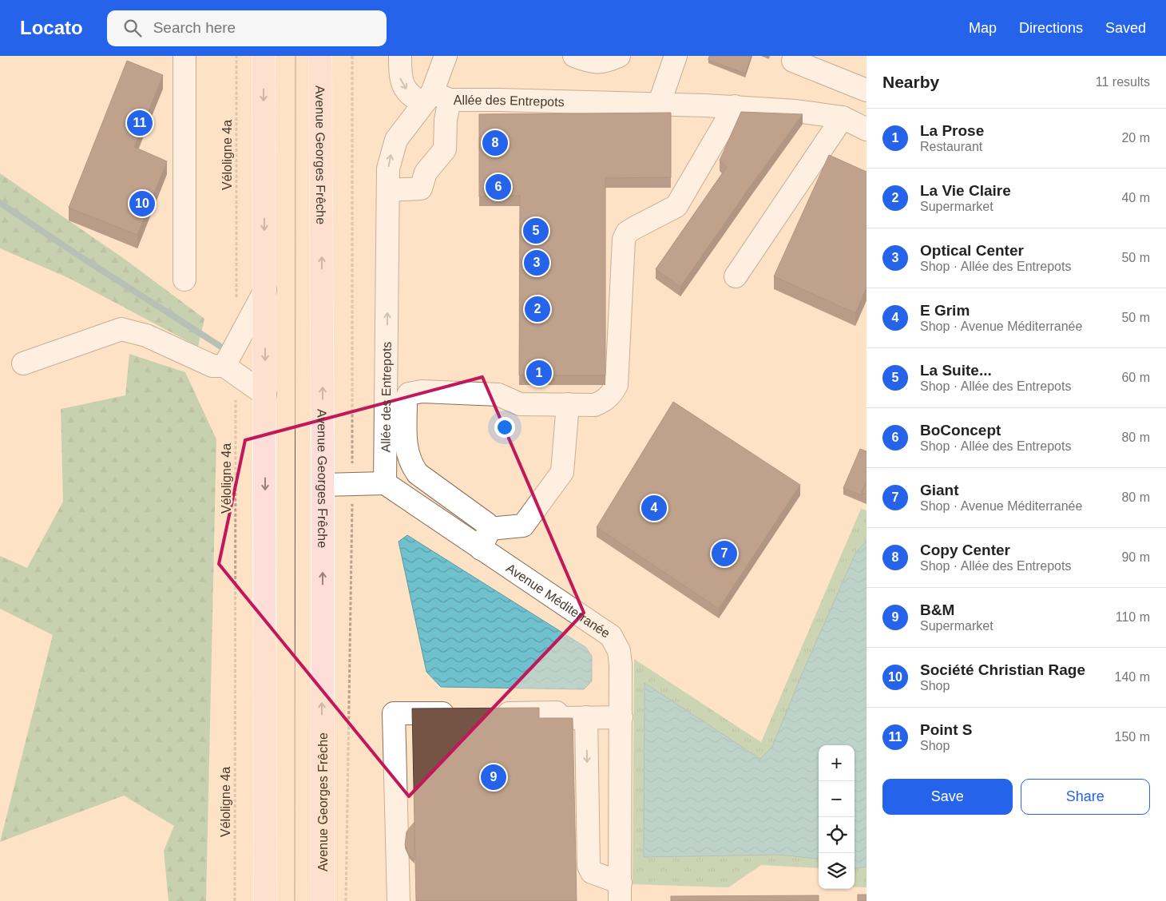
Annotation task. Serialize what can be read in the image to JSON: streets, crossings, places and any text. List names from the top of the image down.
{
  "streets": {
    "main road": ["Avenue Georges Frêche"],
    "street": ["Allée des Entrepots", "Avenue Méditerranée"],
    "path": ["Véloligne 4a"]
  },
  "crossings": [
    ["Allée des Entrepots", "Avenue Méditerranée"]
  ],
  "one_way": ["Allée des Entrepots"],
  "page": {
    "header": "Locato",
    "search": "Search here",
    "nav": ["Map", "Directions", "Saved"],
    "heading": ["Nearby", "11 results"],
    "list": [
      {
        "mark": "1",
        "name": "La Prose",
        "note": "Restaurant",
        "value": "20 m"
      },
      {
        "mark": "2",
        "name": "La Vie Claire",
        "note": "Supermarket",
        "value": "40 m"
      },
      {
        "mark": "3",
        "name": "Optical Center",
        "note": "Shop · Allée des Entrepots",
        "value": "50 m"
      },
      {
        "mark": "4",
        "name": "E Grim",
        "note": "Shop · Avenue Méditerranée",
        "value": "50 m"
      },
      {
        "mark": "5",
        "name": "La Suite...",
        "note": "Shop · Allée des Entrepots",
        "value": "60 m"
      },
      {
        "mark": "6",
        "name": "BoConcept",
        "note": "Shop · Allée des Entrepots",
        "value": "80 m"
      },
      {
        "mark": "7",
        "name": "Giant",
        "note": "Shop · Avenue Méditerranée",
        "value": "80 m"
      },
      {
        "mark": "8",
        "name": "Copy Center",
        "note": "Shop · Allée des Entrepots",
        "value": "90 m"
      },
      {
        "mark": "9",
        "name": "B&M",
        "note": "Supermarket",
        "value": "110 m"
      },
      {
        "mark": "10",
        "name": "Société Christian Rage",
        "note": "Shop",
        "value": "140 m"
      },
      {
        "mark": "11",
        "name": "Point S",
        "note": "Shop",
        "value": "150 m"
      }
    ],
    "pins": [
      "11",
      "8",
      "6",
      "10",
      "5",
      "3",
      "2",
      "1",
      "4",
      "7",
      "9"
    ],
    "map_buttons": ["+", "−"],
    "buttons": ["Save", "Share"]
  }
}
